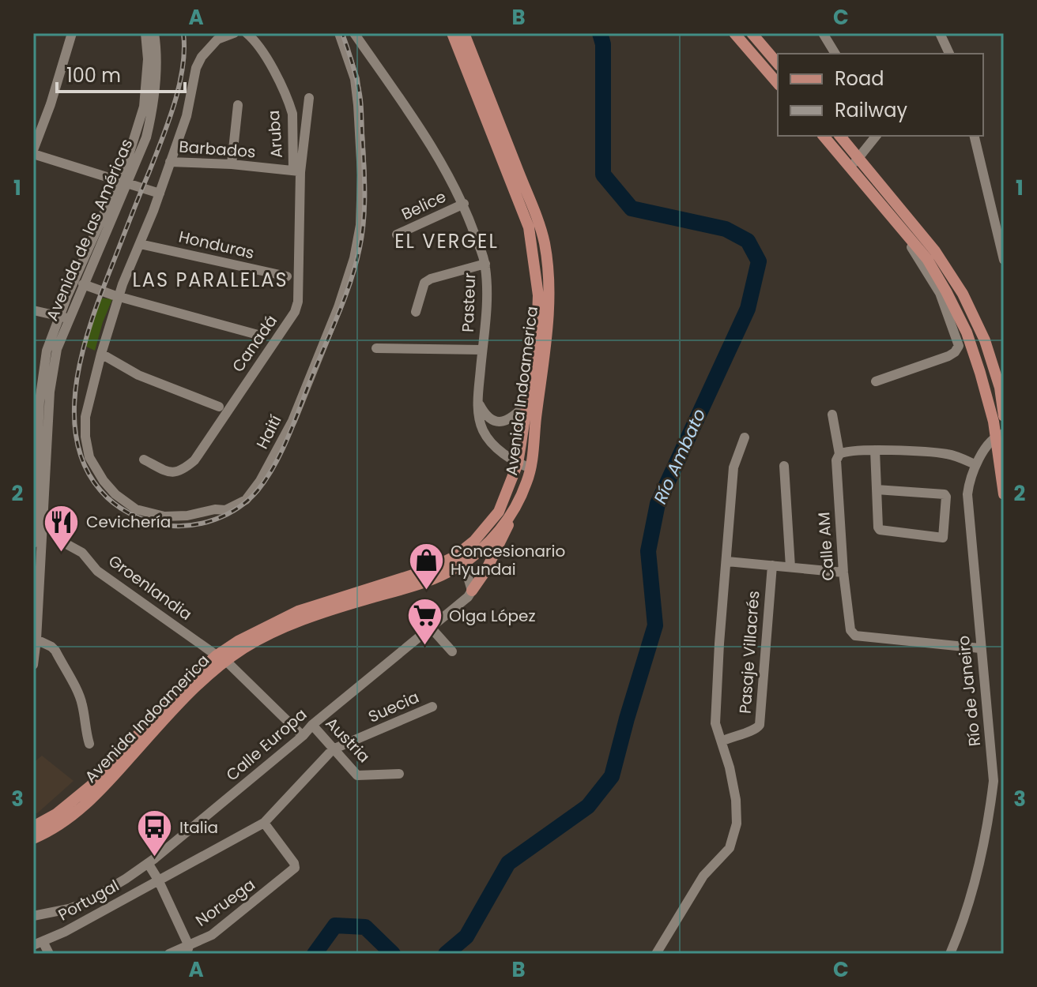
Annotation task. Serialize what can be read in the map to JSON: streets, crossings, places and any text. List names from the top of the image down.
{
  "streets": {
    "main road": ["Avenida Indoamerica"],
    "street": [
      "Aruba",
      "Barbados",
      "Belice",
      "Avenida de las Américas",
      "Honduras",
      "Pasteur",
      "Canadá",
      "Haití",
      "Calle AM",
      "Groenlandia",
      "Pasaje Villacrés",
      "Río de Janeiro",
      "Suecia",
      "Austria",
      "Calle Europa",
      "Portugal",
      "Noruega"
    ]
  },
  "crossings": [
    ["Aruba", "Barbados"],
    ["Aruba", "Canadá"],
    ["Barbados", "Canadá"],
    ["Belice", "Pasteur"],
    ["Honduras", "Haití"],
    ["Pasteur", "Avenida Indoamerica"],
    ["Avenida Indoamerica", "Groenlandia"],
    ["Calle AM", "Río de Janeiro"],
    ["Groenlandia", "Calle Europa"],
    ["Suecia", "Austria"],
    ["Suecia", "Portugal"],
    ["Austria", "Calle Europa"],
    ["Austria", "Portugal"],
    ["Portugal", "Noruega"]
  ],
  "districts": ["EL VERGEL", "LAS PARALELAS"],
  "water": ["Río Ambato"],
  "places": {
    "restaurant": ["Cevichería"],
    "shop": ["Concesionario Hyundai"],
    "supermarket": ["Olga López"],
    "bus stop": ["Italia"]
  },
  "legend": ["Road", "Railway"],
  "scale_bar": "100 m",
  "grid": {
    "columns": ["A", "B", "C"],
    "rows": ["1", "2", "3"]
  }
}
